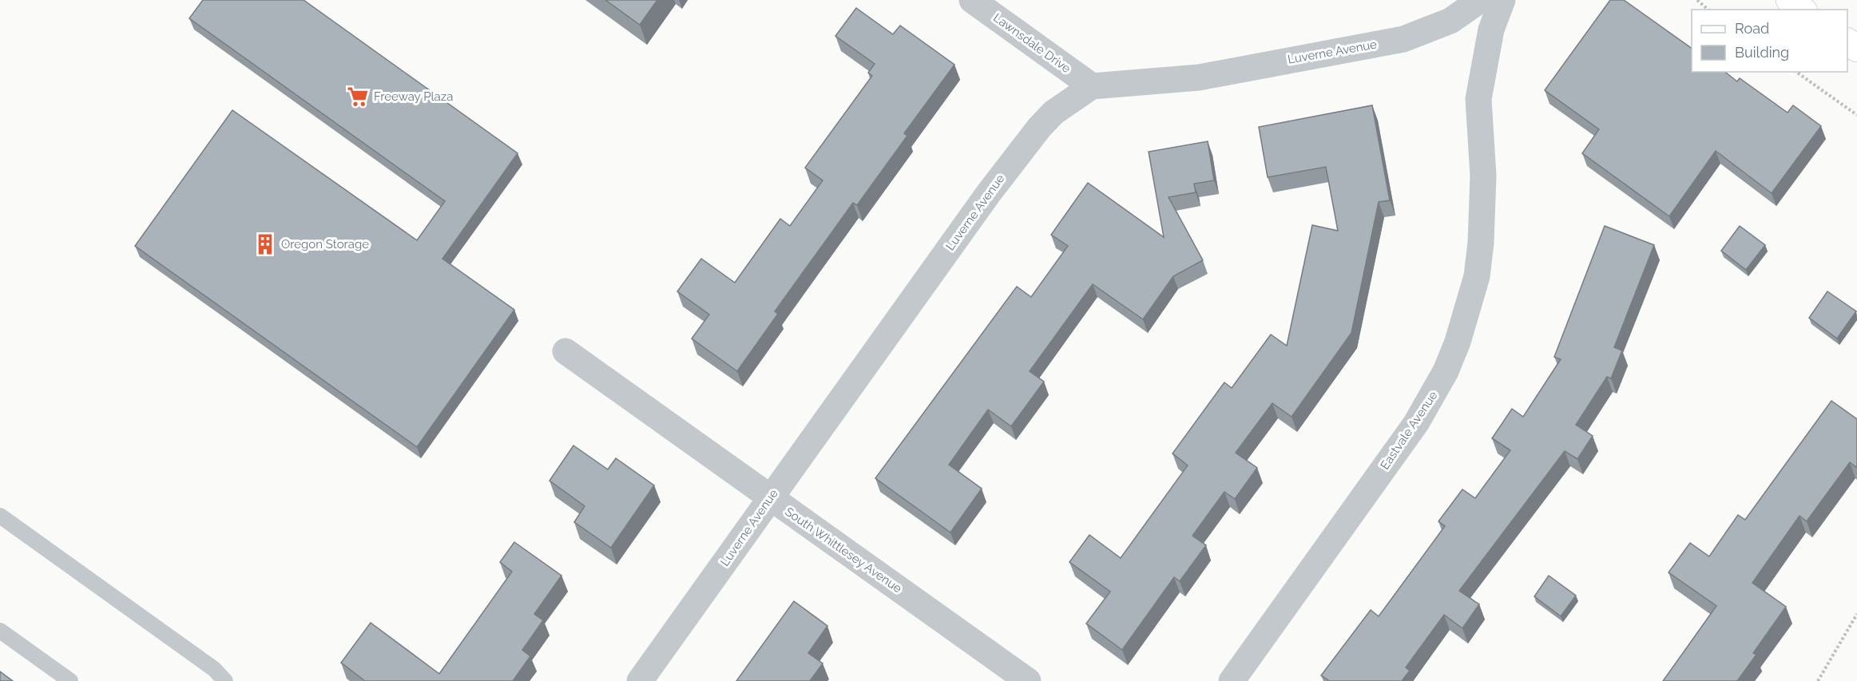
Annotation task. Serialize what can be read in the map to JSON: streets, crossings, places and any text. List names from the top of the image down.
{
  "streets": {
    "street": [
      "Lawnsdale Drive",
      "Luverne Avenue",
      "Eastvale Avenue",
      "South Whittlesey Avenue"
    ]
  },
  "crossings": [
    ["Lawnsdale Drive", "Luverne Avenue"],
    ["Luverne Avenue", "South Whittlesey Avenue"]
  ],
  "places": {
    "supermarket": ["Freeway Plaza"],
    "building": ["Oregon Storage"]
  },
  "legend": ["Road", "Building"]
}
